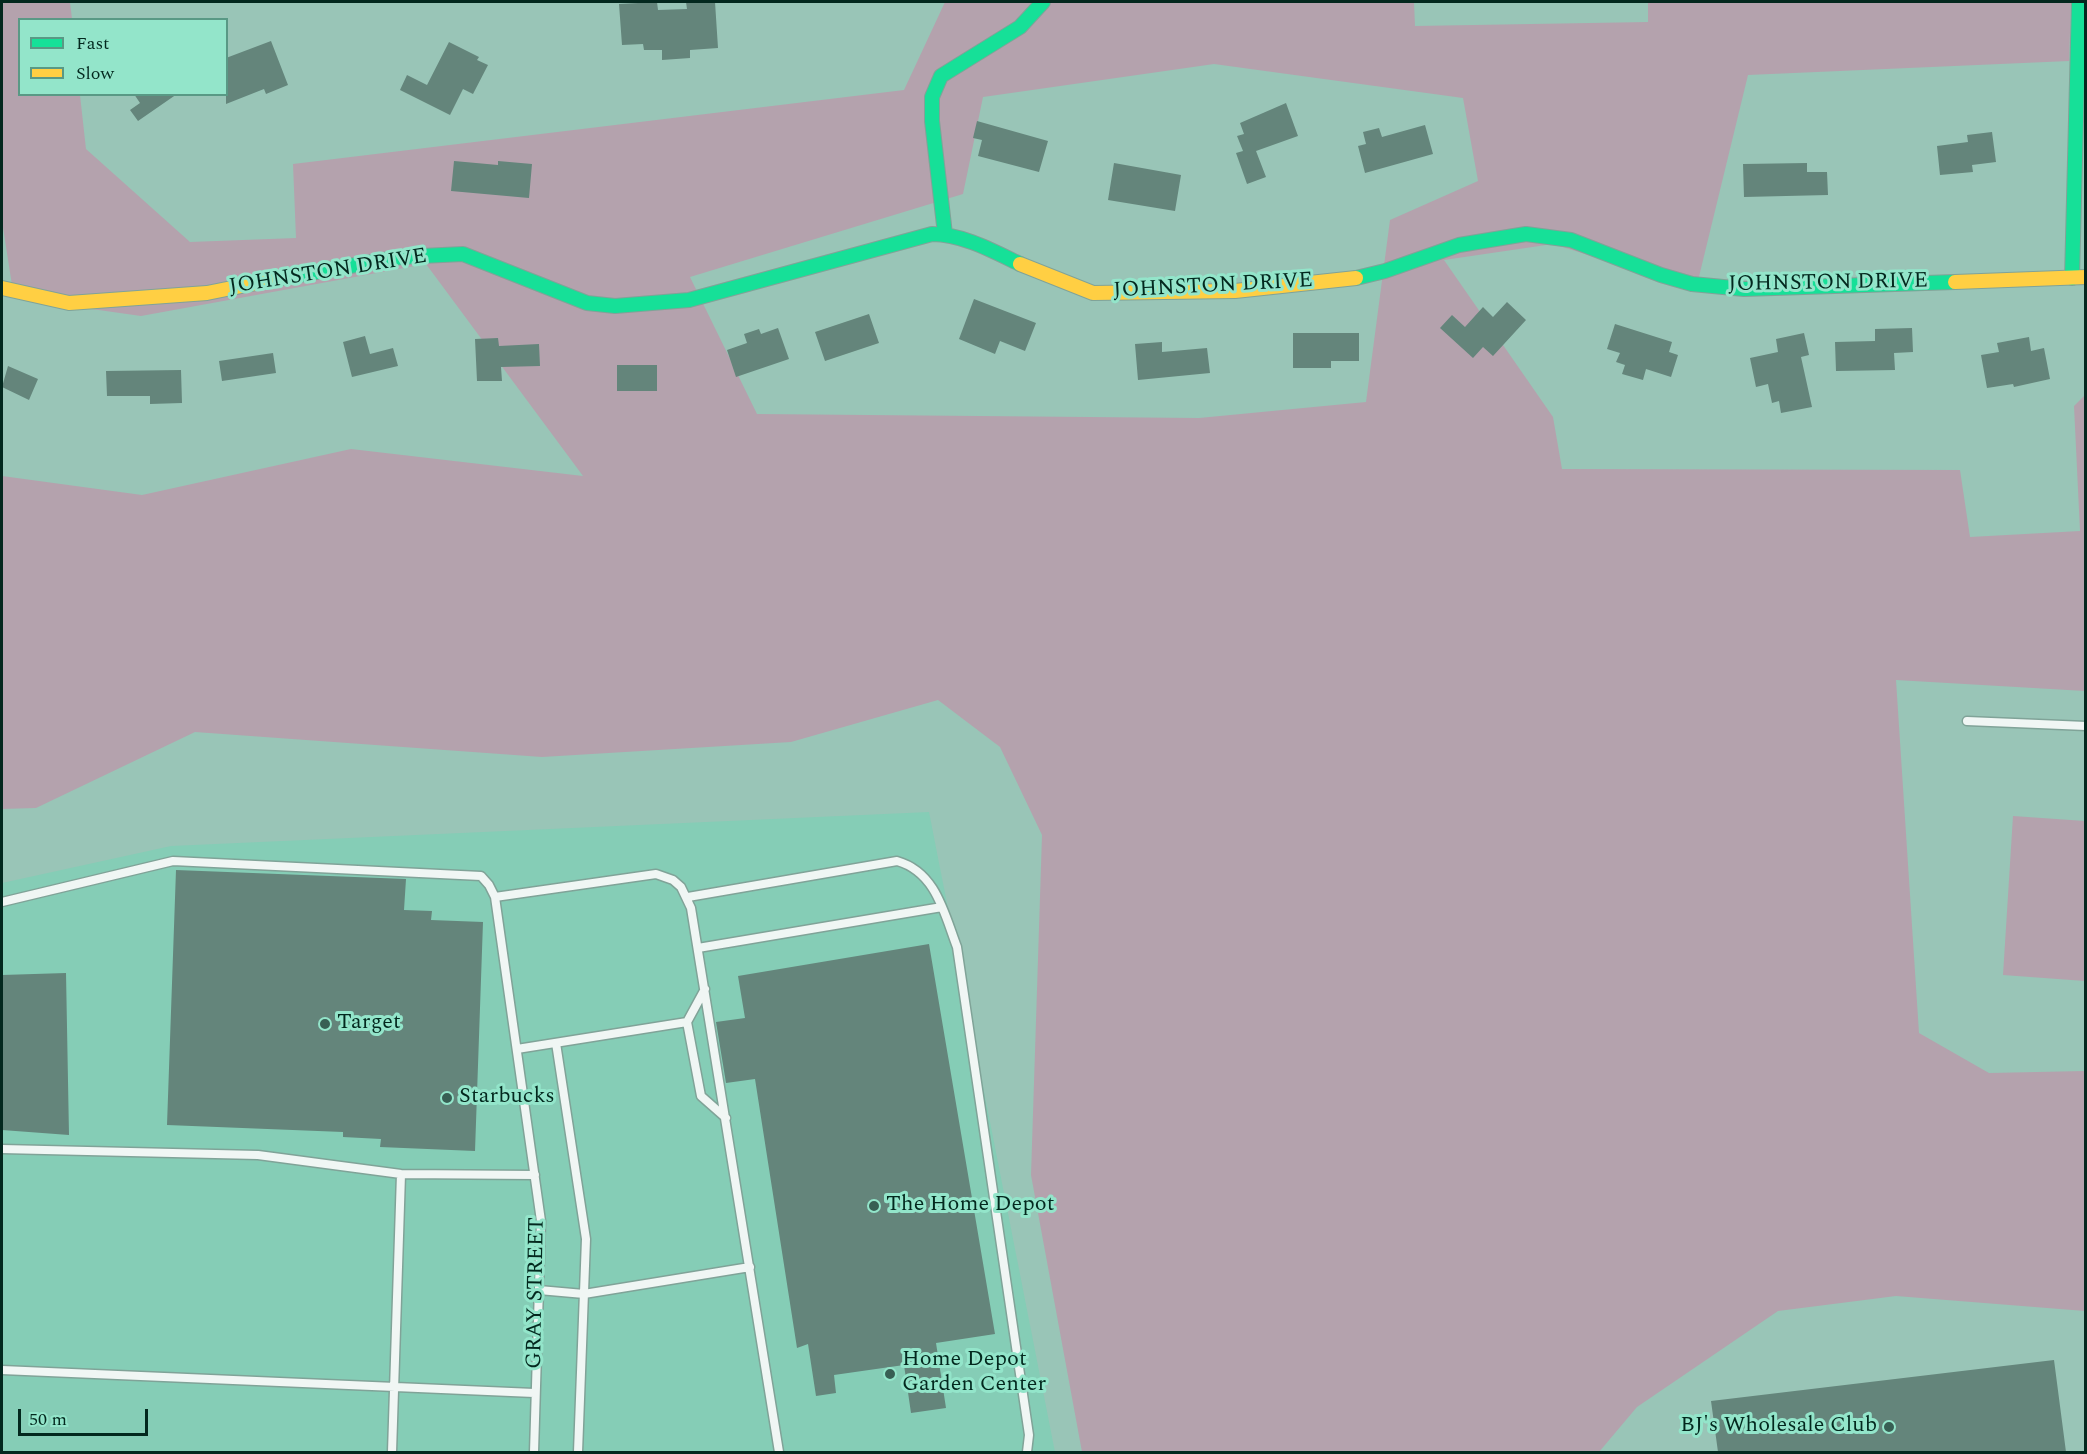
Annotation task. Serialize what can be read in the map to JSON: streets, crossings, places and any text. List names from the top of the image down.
{
  "streets": {
    "street": ["JOHNSTON DRIVE"],
    "lane": ["GRAY STREET"]
  },
  "places": [
    "Target",
    "Starbucks",
    "The Home Depot",
    "Home Depot Garden Center",
    "BJ's Wholesale Club"
  ],
  "legend": ["Fast", "Slow"],
  "scale_bar": "50 m"
}
